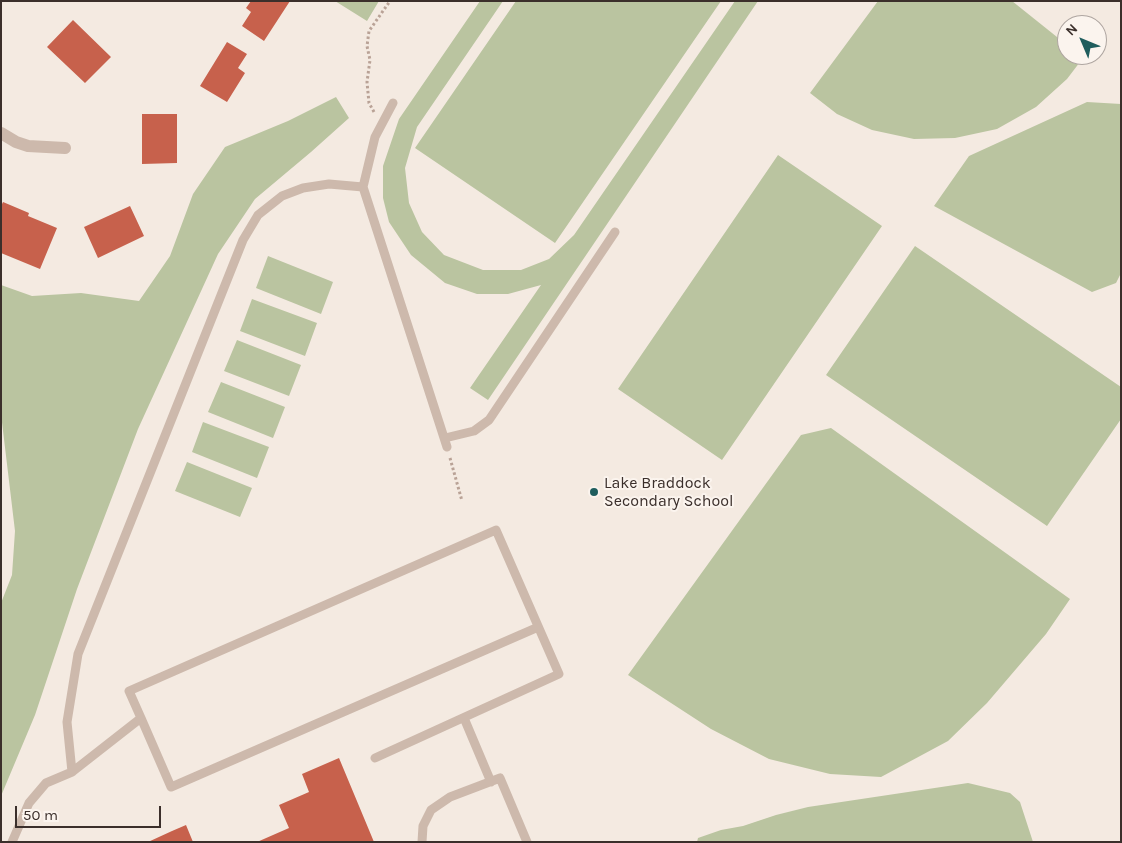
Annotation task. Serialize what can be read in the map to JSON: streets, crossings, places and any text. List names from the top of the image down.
{
  "places": ["Lake Braddock Secondary School"],
  "scale_bar": "50 m",
  "north": "top left"
}
